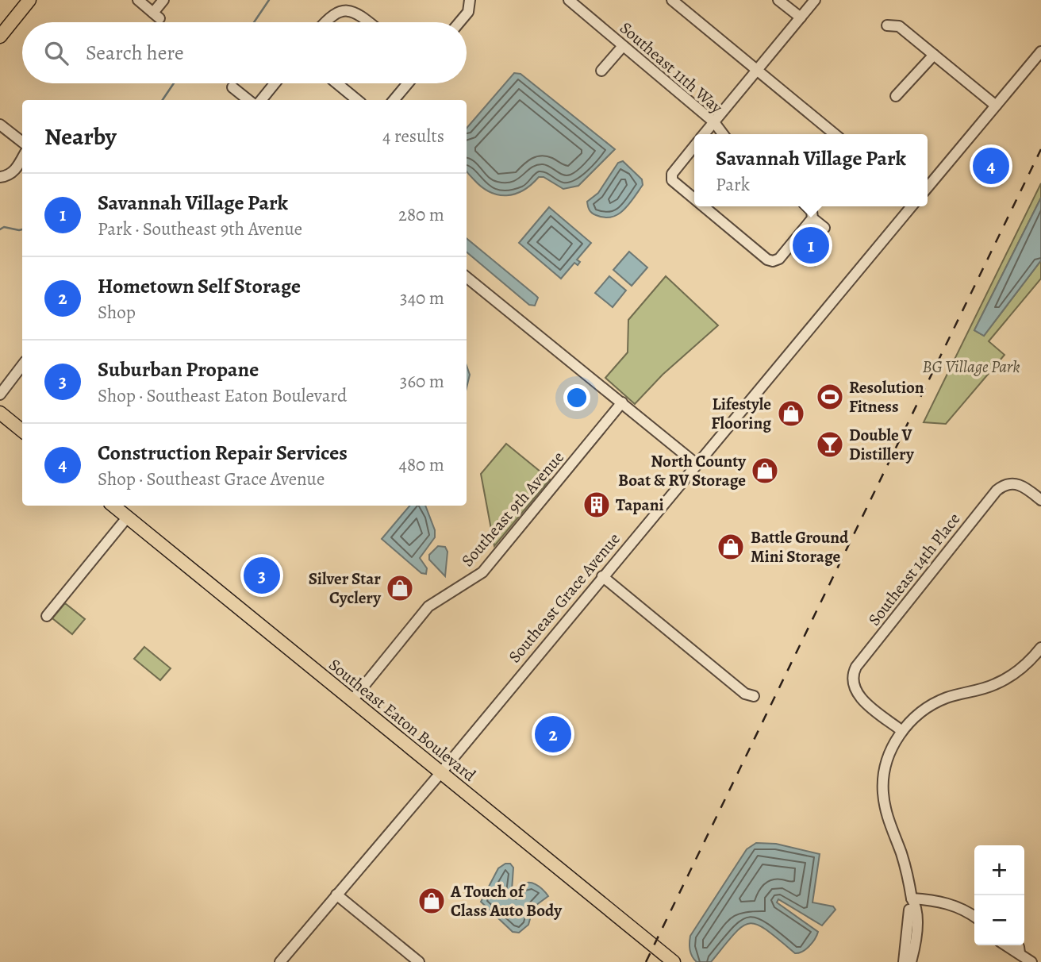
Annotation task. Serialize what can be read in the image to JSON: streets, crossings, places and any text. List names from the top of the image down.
{
  "streets": {
    "main road": ["Southeast Eaton Boulevard"],
    "street": [
      "Southeast 11th Way",
      "Southeast 9th Avenue",
      "Southeast 14th Place",
      "Southeast Grace Avenue"
    ]
  },
  "crossings": [
    ["Southeast 9th Avenue", "Southeast Eaton Boulevard"],
    ["Southeast Grace Avenue", "Southeast Eaton Boulevard"]
  ],
  "parks": ["BG Village Park"],
  "places": {
    "sports": ["Resolution Fitness"],
    "shop": [
      "Lifestyle Flooring",
      "North County Boat & RV Storage",
      "Battle Ground Mini Storage",
      "Silver Star Cyclery",
      "A Touch of Class Auto Body"
    ],
    "bar": ["Double V Distillery"],
    "building": ["Tapani"]
  },
  "page": {
    "search": "Search here",
    "heading": ["Nearby", "4 results"],
    "popup": ["Savannah Village Park", "Park"],
    "pins": [
      "4",
      "1",
      "3",
      "2"
    ],
    "list": [
      {
        "mark": "1",
        "name": "Savannah Village Park",
        "note": "Park · Southeast 9th Avenue",
        "value": "280 m"
      },
      {
        "mark": "2",
        "name": "Hometown Self Storage",
        "note": "Shop",
        "value": "340 m"
      },
      {
        "mark": "3",
        "name": "Suburban Propane",
        "note": "Shop · Southeast Eaton Boulevard",
        "value": "360 m"
      },
      {
        "mark": "4",
        "name": "Construction Repair Services",
        "note": "Shop · Southeast Grace Avenue",
        "value": "480 m"
      }
    ],
    "map_buttons": ["+", "−"]
  }
}
